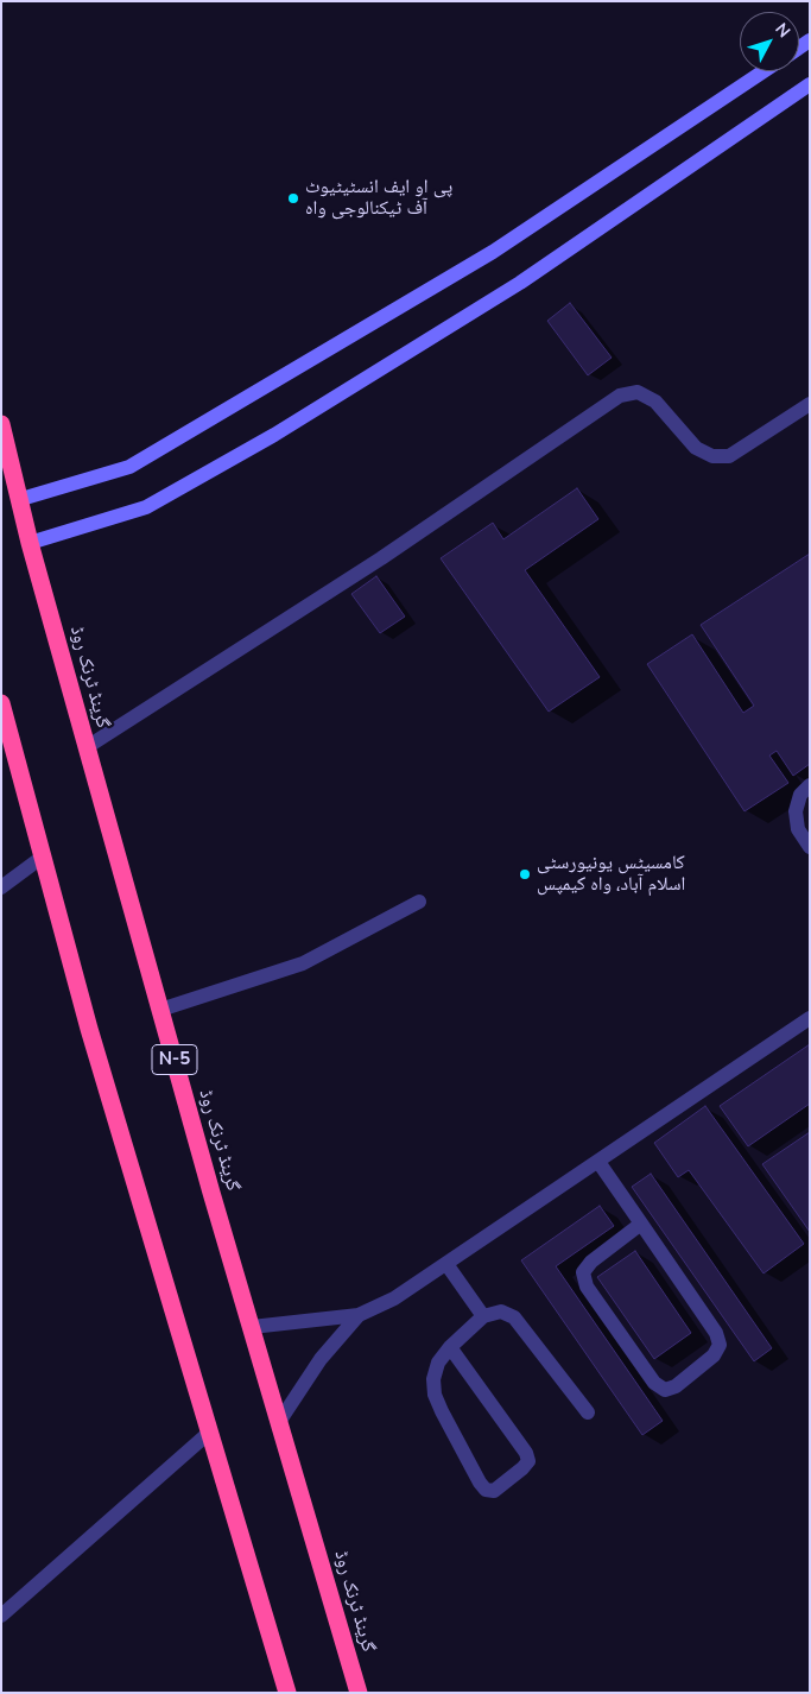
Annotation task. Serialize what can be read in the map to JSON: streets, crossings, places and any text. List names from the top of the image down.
{
  "streets": {
    "highway": ["گرینڈ ٹرنک روڈ", "N-5"]
  },
  "places": ["پی او ایف انسٹیٹیوٹ آف ٹیکنالوجی واہ", "کامسیٹس یونیورسٹی اسلام آباد، واہ کیمپس"],
  "north": "top right"
}
